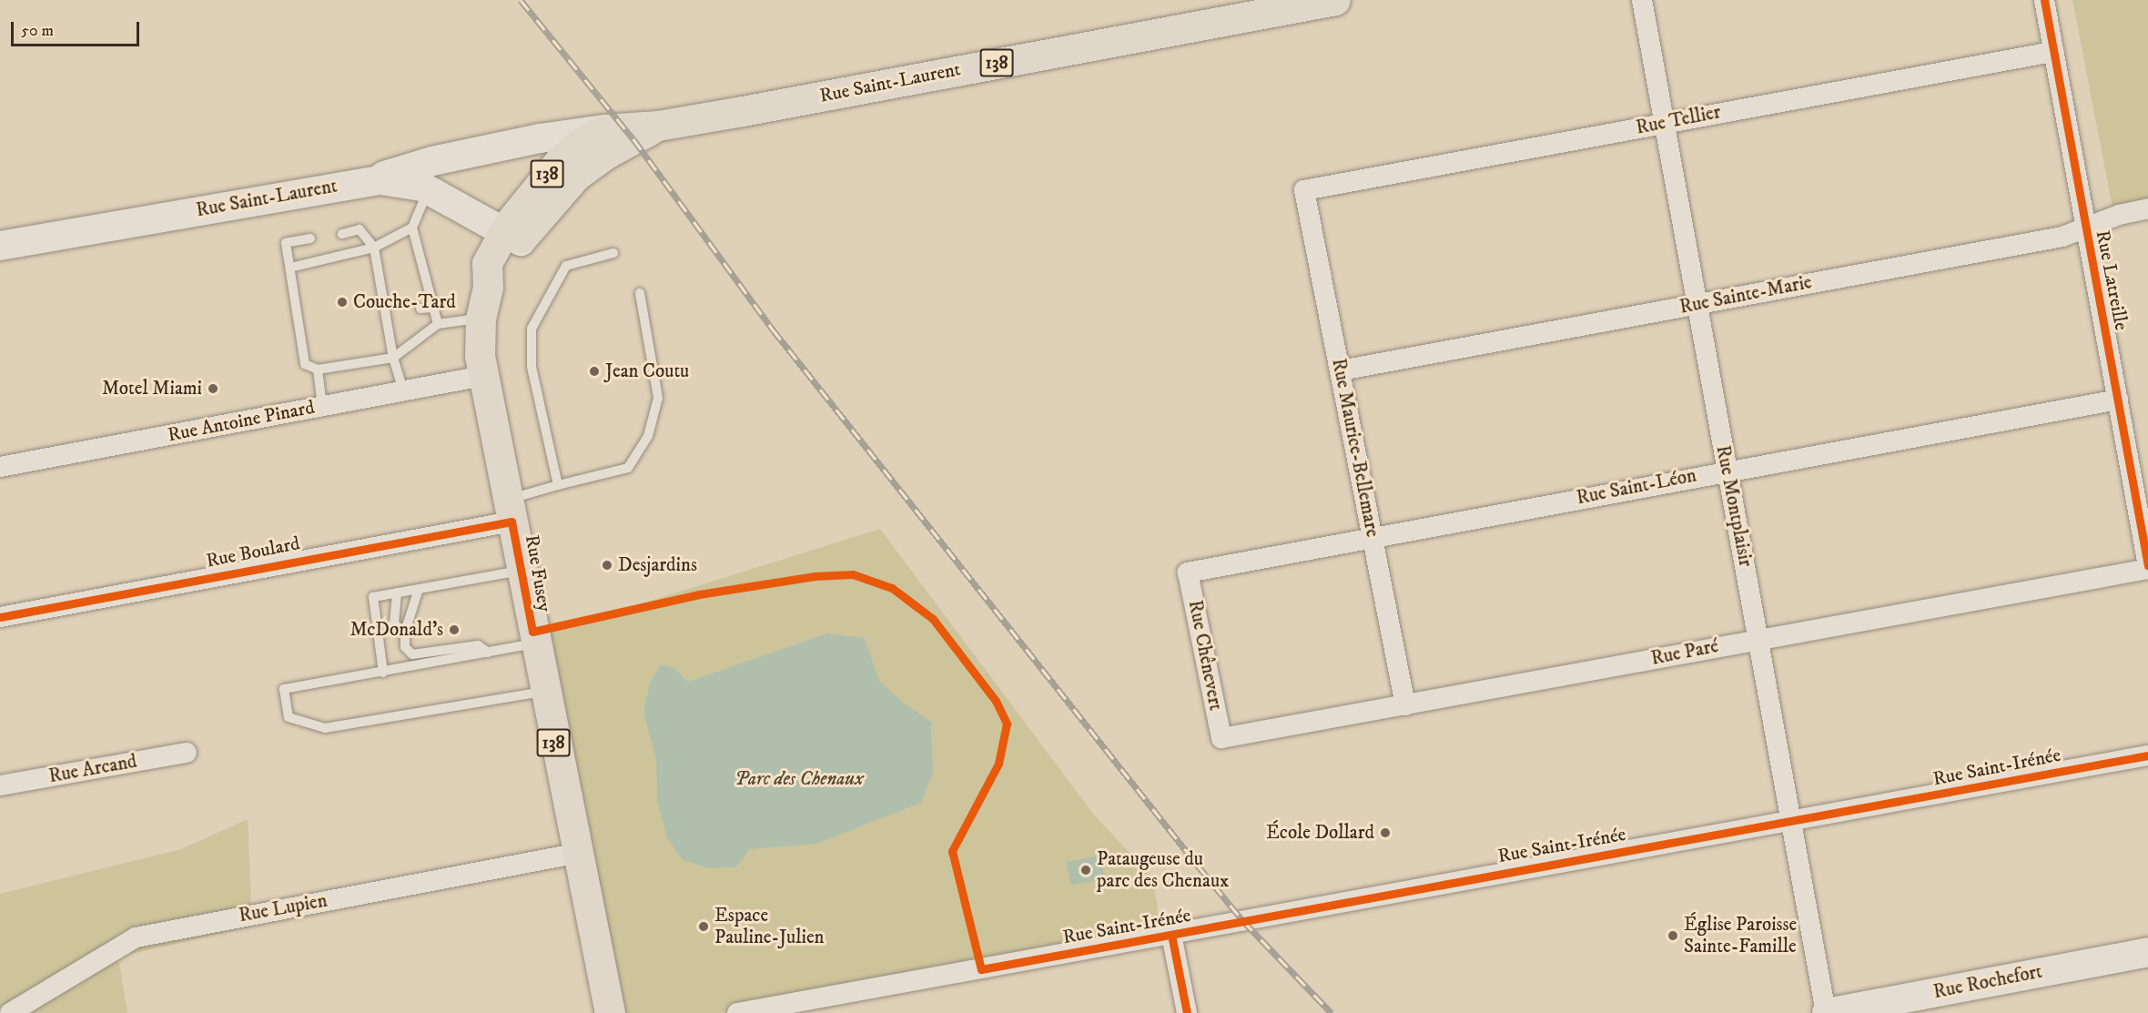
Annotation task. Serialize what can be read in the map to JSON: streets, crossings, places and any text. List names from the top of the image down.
{
  "streets": {
    "main road": ["138", "Rue Saint-Laurent", "Rue Fusey"],
    "street": [
      "Rue Tellier",
      "Rue Latreille",
      "Rue Sainte-Marie",
      "Rue Antoine Pinard",
      "Rue Maurice-Bellemare",
      "Rue Saint-Léon",
      "Rue Montplaisir",
      "Rue Boulard",
      "Rue Paré",
      "Rue Chênevert",
      "Rue Saint-Irénée",
      "Rue Arcand",
      "Rue Lupien",
      "Rue Rochefort"
    ]
  },
  "crossings": [
    ["Rue Saint-Laurent", "Rue Fusey"],
    ["Rue Tellier", "Rue Latreille"],
    ["Rue Tellier", "Rue Maurice-Bellemare"],
    ["Rue Tellier", "Rue Montplaisir"],
    ["Rue Latreille", "Rue Sainte-Marie"],
    ["Rue Latreille", "Rue Saint-Léon"],
    ["Rue Latreille", "Rue Paré"],
    ["Rue Sainte-Marie", "Rue Maurice-Bellemare"],
    ["Rue Sainte-Marie", "Rue Montplaisir"],
    ["Rue Antoine Pinard", "Rue Fusey"],
    ["Rue Maurice-Bellemare", "Rue Saint-Léon"],
    ["Rue Maurice-Bellemare", "Rue Paré"],
    ["Rue Saint-Léon", "Rue Montplaisir"],
    ["Rue Saint-Léon", "Rue Chênevert"],
    ["Rue Montplaisir", "Rue Paré"],
    ["Rue Montplaisir", "Rue Saint-Irénée"],
    ["Rue Montplaisir", "Rue Rochefort"],
    ["Rue Boulard", "Rue Fusey"],
    ["Rue Fusey", "Rue Lupien"],
    ["Rue Paré", "Rue Chênevert"]
  ],
  "parks": ["Parc des Chenaux"],
  "places": [
    "Couche-Tard",
    "Jean Coutu",
    "Motel Miami",
    "Desjardins",
    "McDonald's",
    "École Dollard",
    "Pataugeuse du parc des Chenaux",
    "Espace Pauline-Julien",
    "Église Paroisse Sainte-Famille"
  ],
  "scale_bar": "50 m"
}
